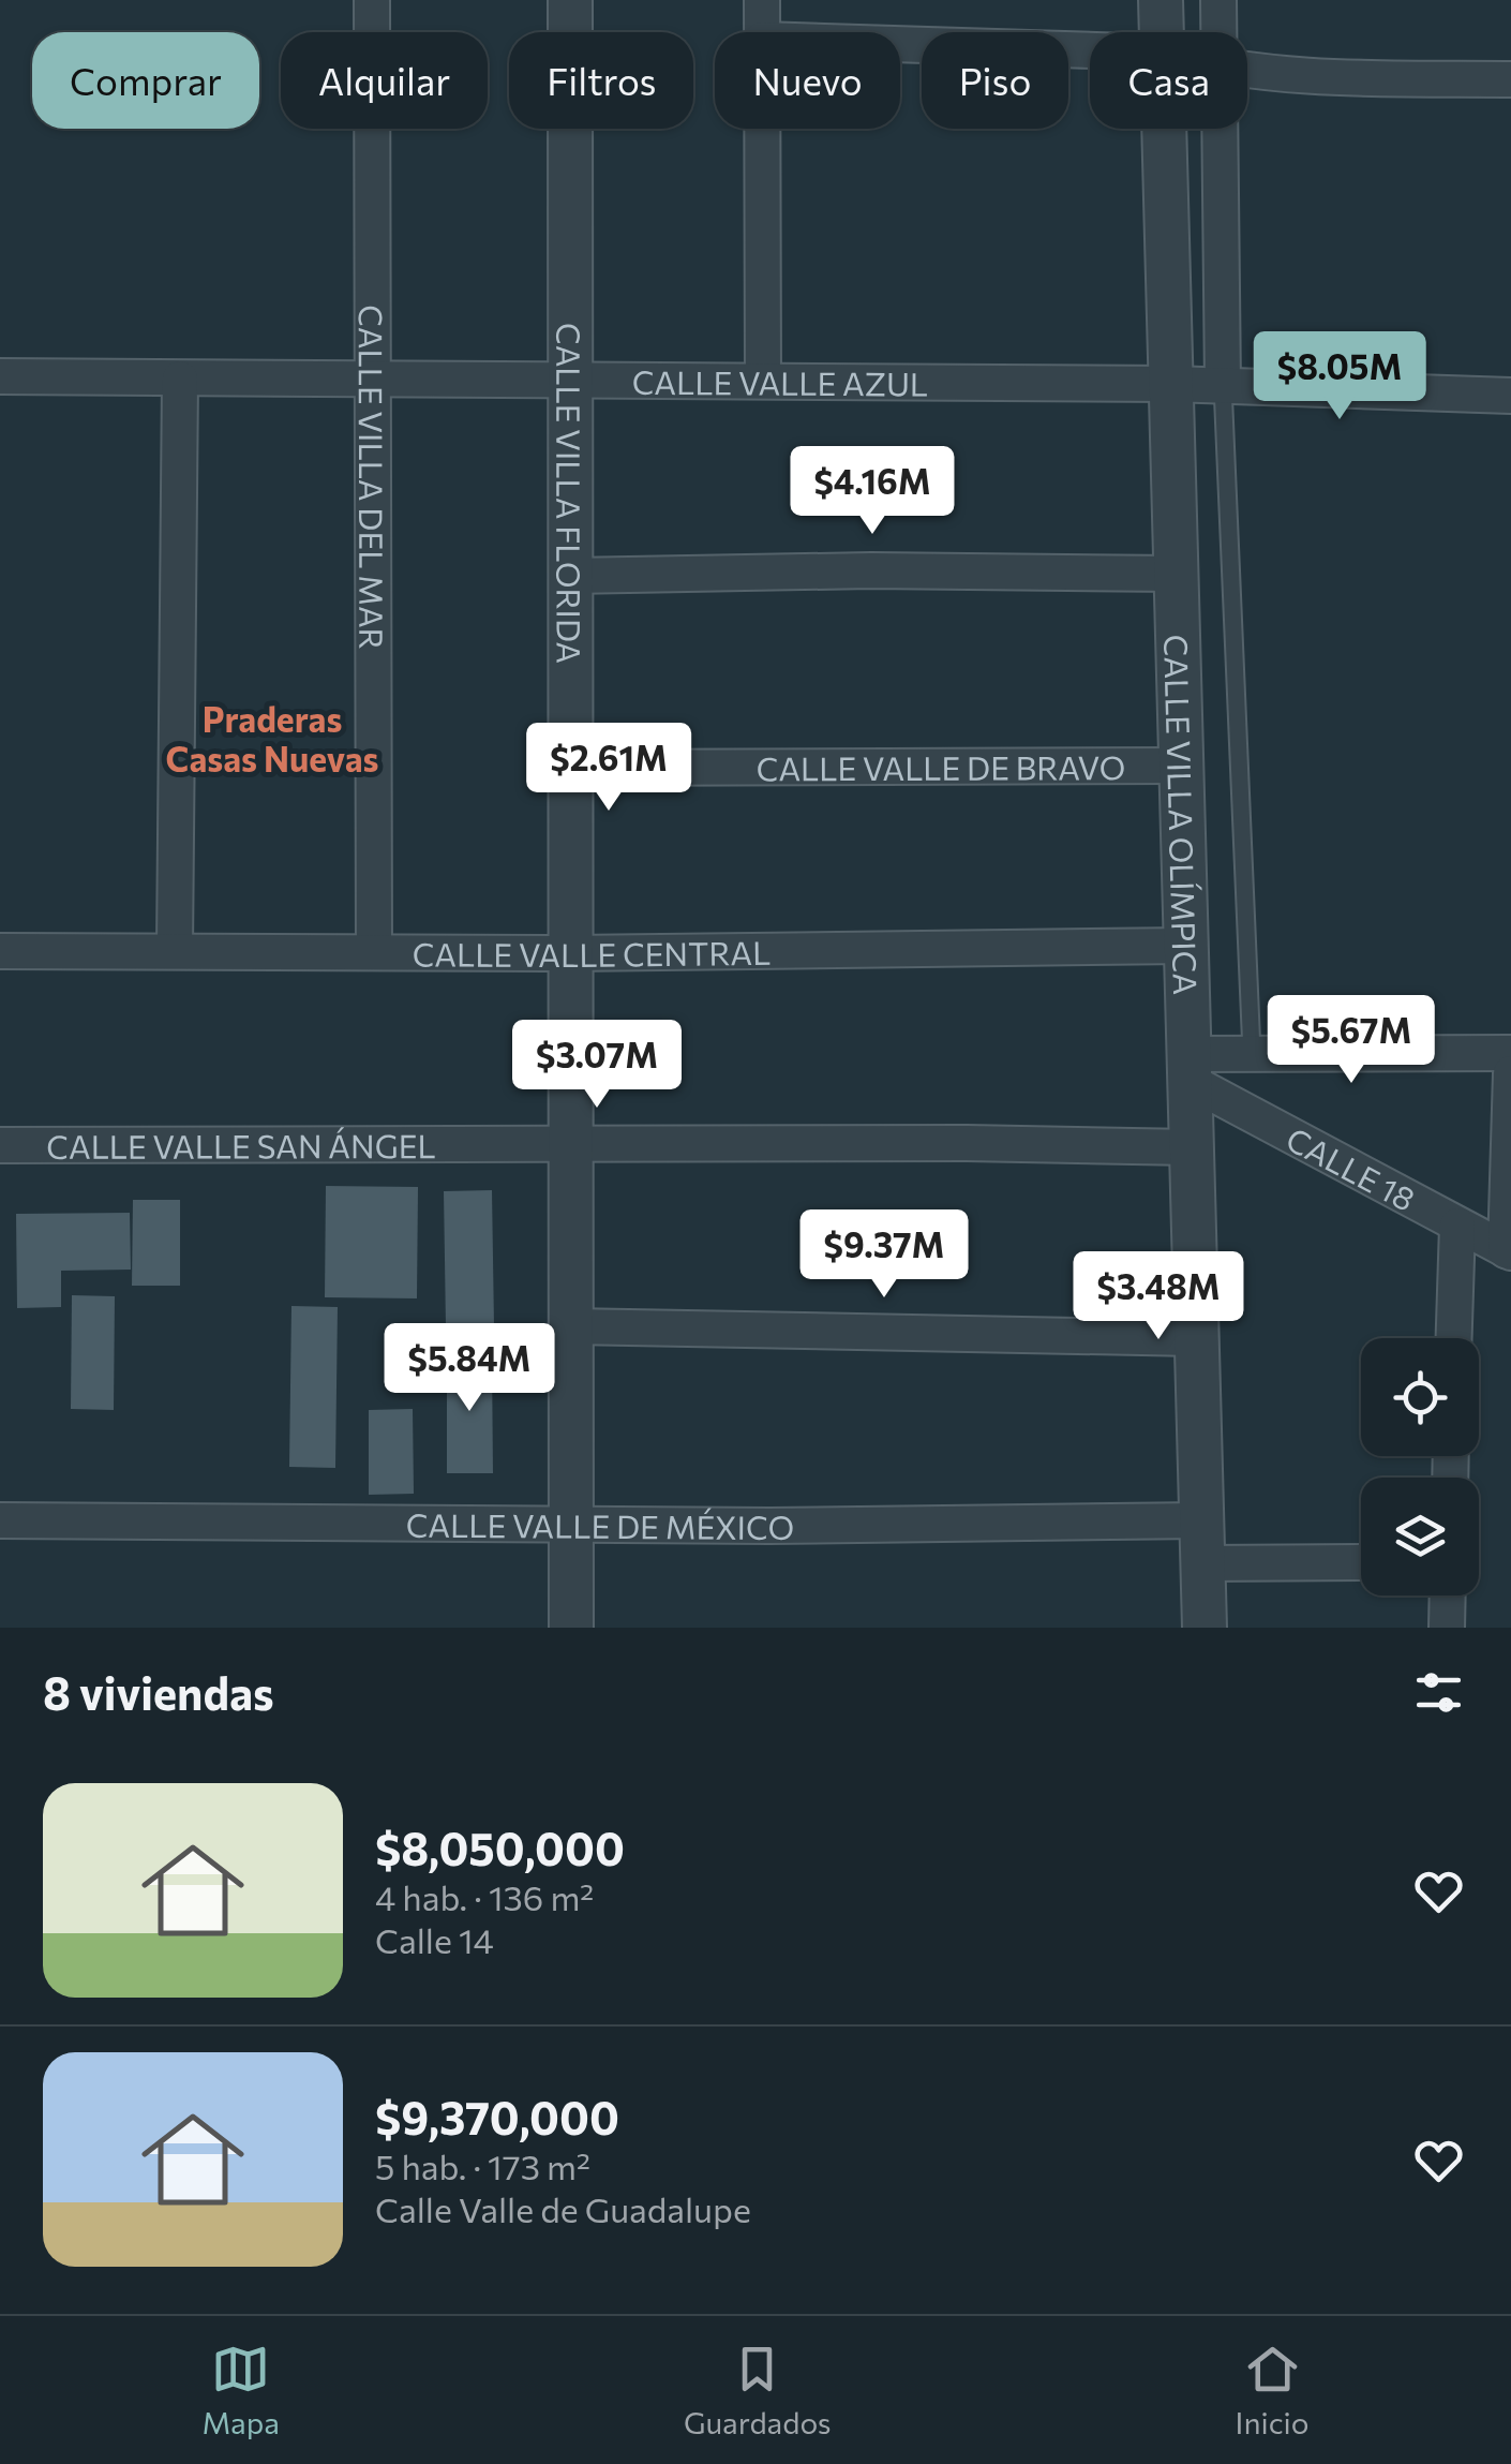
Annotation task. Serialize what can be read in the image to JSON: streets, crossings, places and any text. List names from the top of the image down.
{
  "streets": {
    "street": [
      "CALLE VALLE AZUL",
      "CALLE VILLA DEL MAR",
      "CALLE VILLA FLORIDA",
      "CALLE VALLE DE BRAVO",
      "CALLE VILLA OLÍMPICA",
      "CALLE VALLE CENTRAL",
      "CALLE VALLE SAN ÁNGEL",
      "CALLE 18",
      "CALLE VALLE DE MÉXICO"
    ]
  },
  "crossings": [
    ["CALLE VALLE AZUL", "CALLE VILLA DEL MAR"],
    ["CALLE VALLE AZUL", "CALLE VILLA FLORIDA"],
    ["CALLE VALLE AZUL", "CALLE VILLA OLÍMPICA"],
    ["CALLE VILLA DEL MAR", "CALLE VALLE CENTRAL"],
    ["CALLE VILLA FLORIDA", "CALLE VALLE DE BRAVO"],
    ["CALLE VILLA FLORIDA", "CALLE VALLE CENTRAL"],
    ["CALLE VILLA FLORIDA", "CALLE VALLE SAN ÁNGEL"],
    ["CALLE VILLA FLORIDA", "CALLE VALLE DE MÉXICO"],
    ["CALLE VALLE DE BRAVO", "CALLE VILLA OLÍMPICA"],
    ["CALLE VILLA OLÍMPICA", "CALLE VALLE CENTRAL"],
    ["CALLE VILLA OLÍMPICA", "CALLE VALLE SAN ÁNGEL"],
    ["CALLE VILLA OLÍMPICA", "CALLE 18"],
    ["CALLE VILLA OLÍMPICA", "CALLE VALLE DE MÉXICO"]
  ],
  "districts": ["Praderas Casas Nuevas"],
  "page": {
    "chip": [
      "Comprar",
      "Alquilar",
      "Filtros",
      "Nuevo",
      "Piso",
      "Casa"
    ],
    "price": [
      "$8.05M",
      "$4.16M",
      "$2.61M",
      "$5.67M",
      "$3.07M",
      "$9.37M",
      "$3.48M",
      "$5.84M"
    ],
    "heading": "8 viviendas",
    "list": [
      {
        "name": "$8,050,000",
        "note": "4 hab. · 136 m² · Calle 14"
      },
      {
        "name": "$9,370,000",
        "note": "5 hab. · 173 m² · Calle Valle de Guadalupe"
      }
    ],
    "tabs": ["Mapa", "Guardados", "Inicio"]
  }
}
